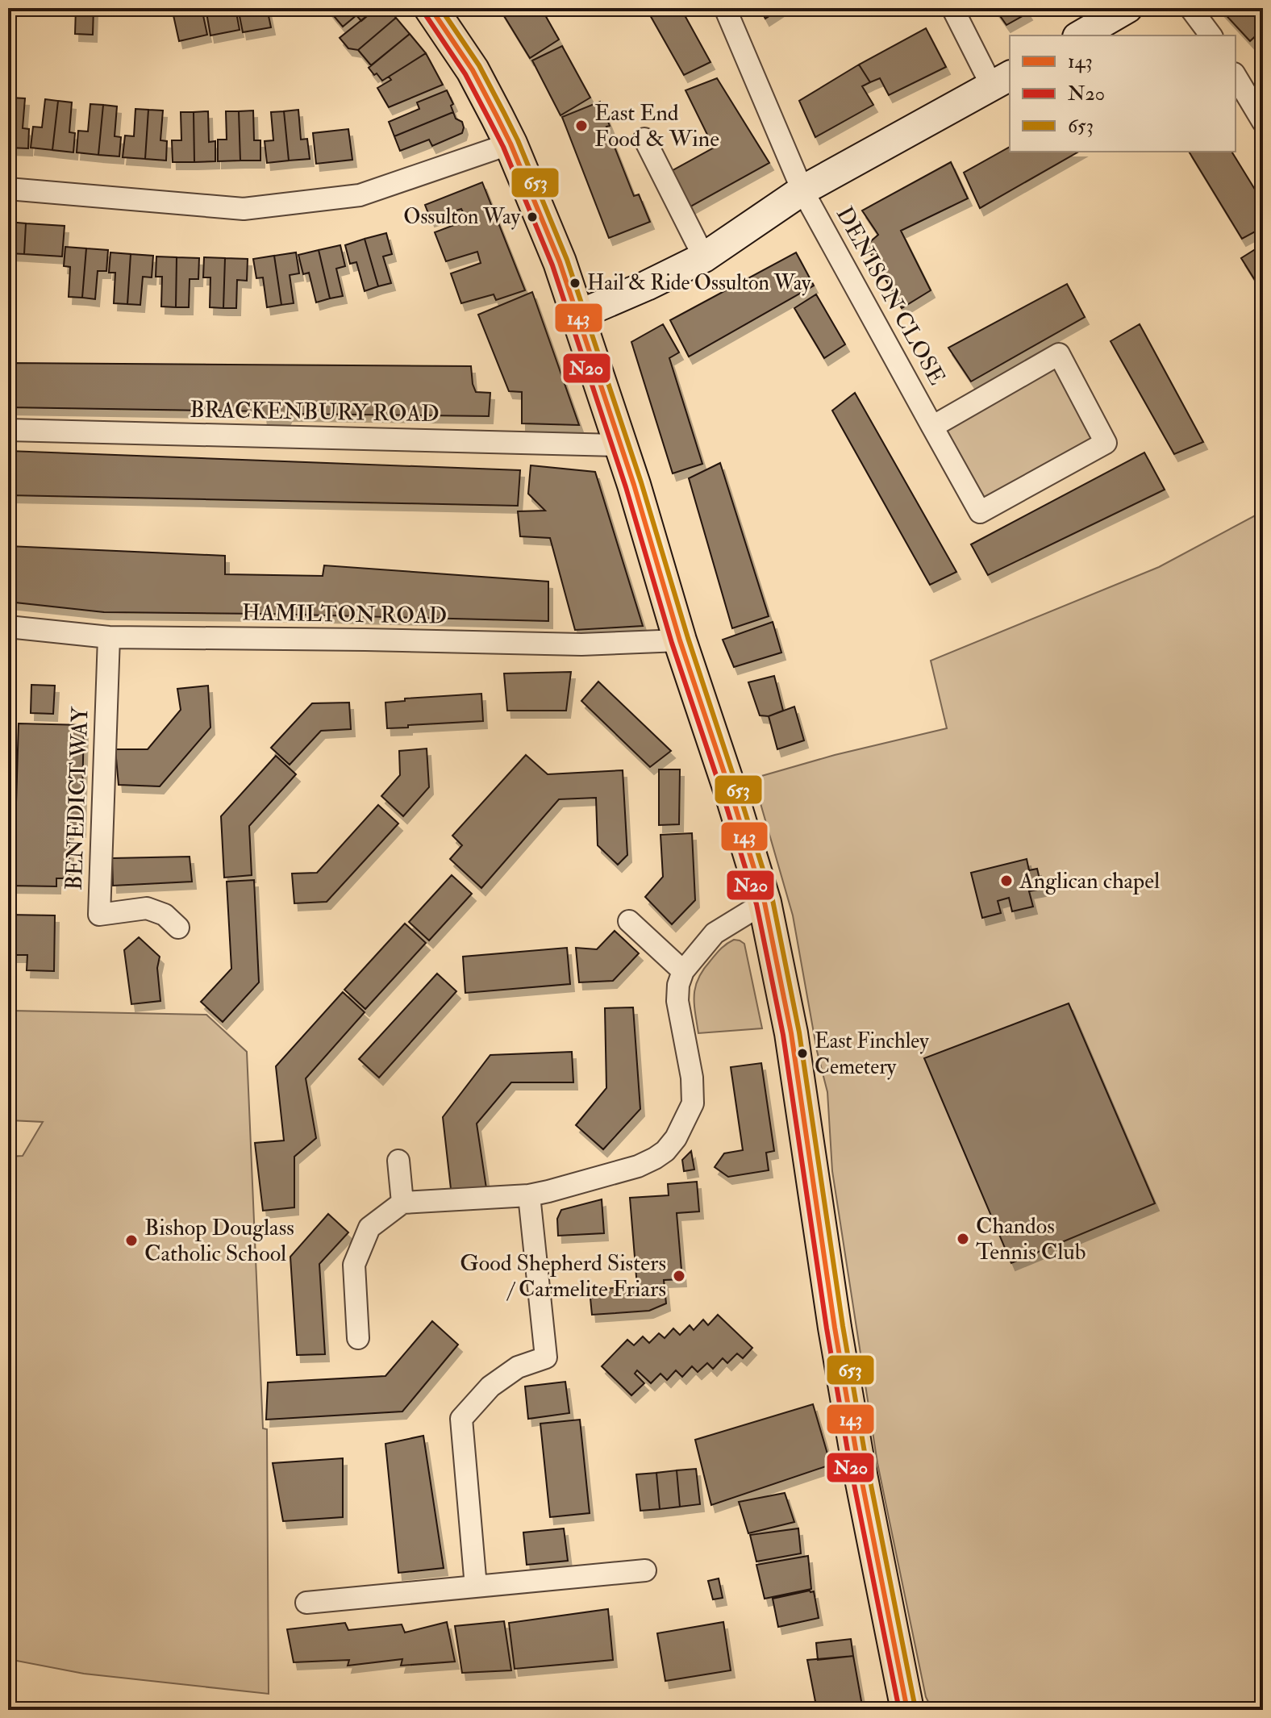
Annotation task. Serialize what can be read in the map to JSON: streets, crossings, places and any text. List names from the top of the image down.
{
  "streets": {
    "street": [
      "DENISON CLOSE",
      "BRACKENBURY ROAD",
      "HAMILTON ROAD",
      "BENEDICT WAY"
    ]
  },
  "crossings": [
    ["HAMILTON ROAD", "BENEDICT WAY"]
  ],
  "places": [
    "East End Food & Wine",
    "Ossulton Way",
    "Hail & Ride Ossulton Way",
    "Anglican chapel",
    "East Finchley Cemetery",
    "Chandos Tennis Club",
    "Bishop Douglass Catholic School",
    "Good Shepherd Sisters / Carmelite Friars"
  ],
  "lines": ["transit line 143", "transit line 653", "transit line N20"],
  "legend": ["143", "N20", "653"]
}
